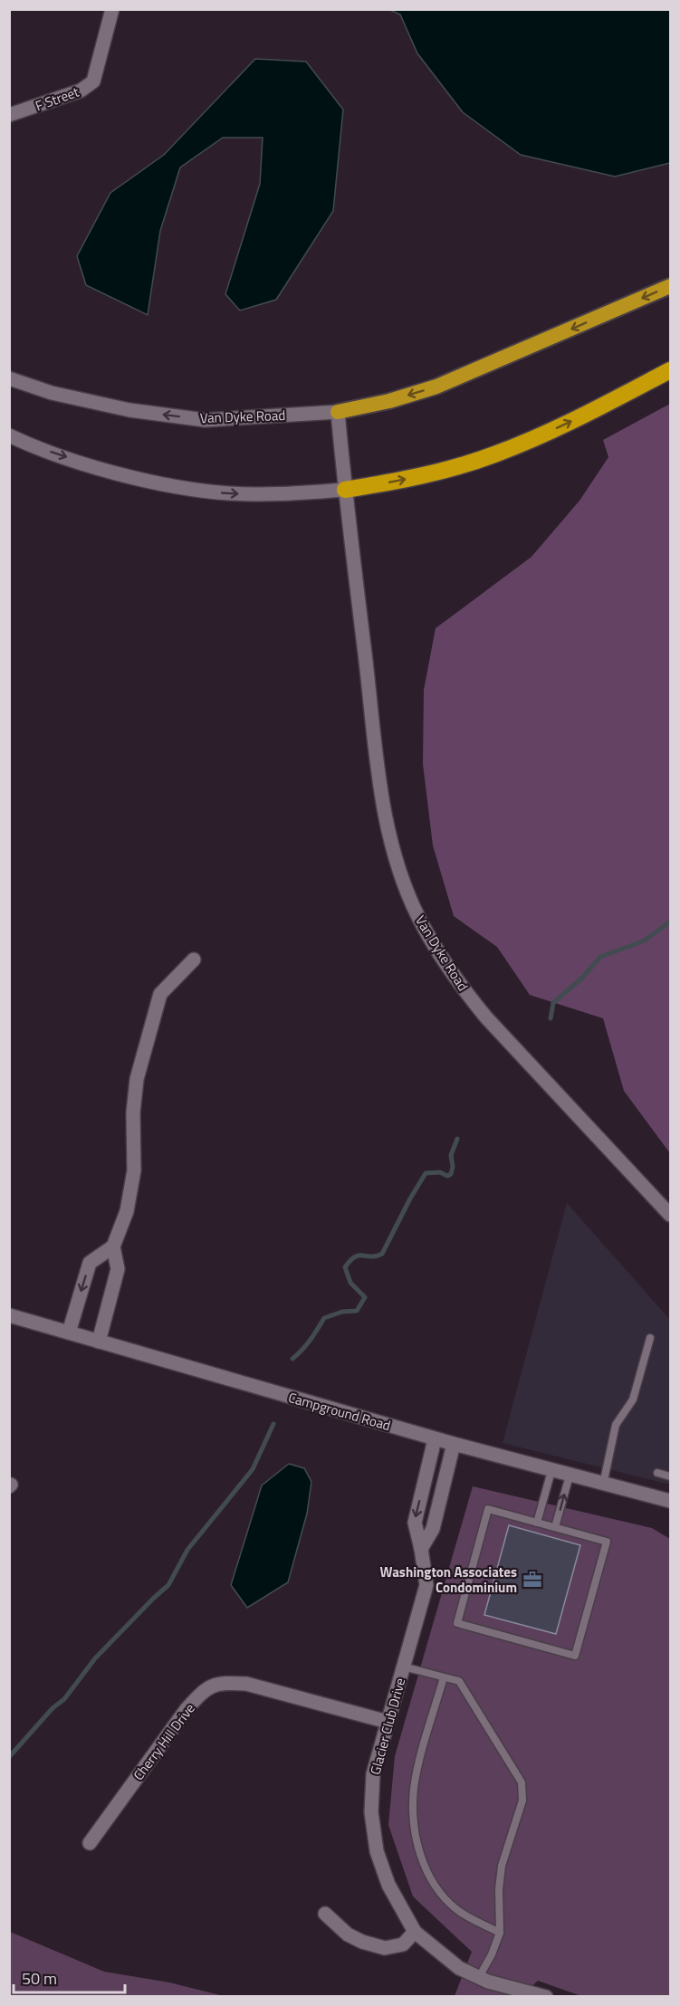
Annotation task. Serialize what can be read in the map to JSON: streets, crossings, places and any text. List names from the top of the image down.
{
  "streets": {
    "street": [
      "F Street",
      "Van Dyke Road",
      "Campground Road",
      "Glacier Club Drive",
      "Cherry Hill Drive"
    ]
  },
  "crossings": [
    ["Campground Road", "Glacier Club Drive"],
    ["Glacier Club Drive", "Cherry Hill Drive"]
  ],
  "places": {
    "office": ["Washington Associates Condominium"]
  },
  "scale_bar": "50 m"
}
